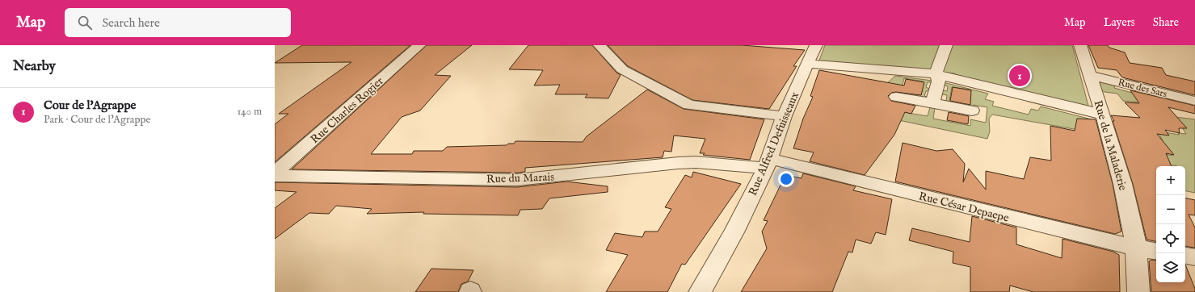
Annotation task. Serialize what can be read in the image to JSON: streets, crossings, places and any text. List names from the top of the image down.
{
  "streets": {
    "street": [
      "Rue des Sars",
      "Rue Charles Rogier",
      "Rue Alfred Defuisseaux",
      "Rue de la Maladerie",
      "Rue du Marais",
      "Rue César Depaepe"
    ]
  },
  "crossings": [
    ["Rue des Sars", "Rue de la Maladerie"],
    ["Rue Charles Rogier", "Rue du Marais"],
    ["Rue Alfred Defuisseaux", "Rue du Marais"],
    ["Rue Alfred Defuisseaux", "Rue César Depaepe"],
    ["Rue de la Maladerie", "Rue César Depaepe"],
    ["Rue du Marais", "Rue César Depaepe"]
  ],
  "page": {
    "header": "Map",
    "search": "Search here",
    "nav": ["Map", "Layers", "Share"],
    "heading": "Nearby",
    "pins": "1",
    "list": [
      {
        "mark": "1",
        "name": "Cour de l'Agrappe",
        "note": "Park · Cour de l'Agrappe",
        "value": "140 m"
      }
    ],
    "map_buttons": ["+", "−"]
  }
}
